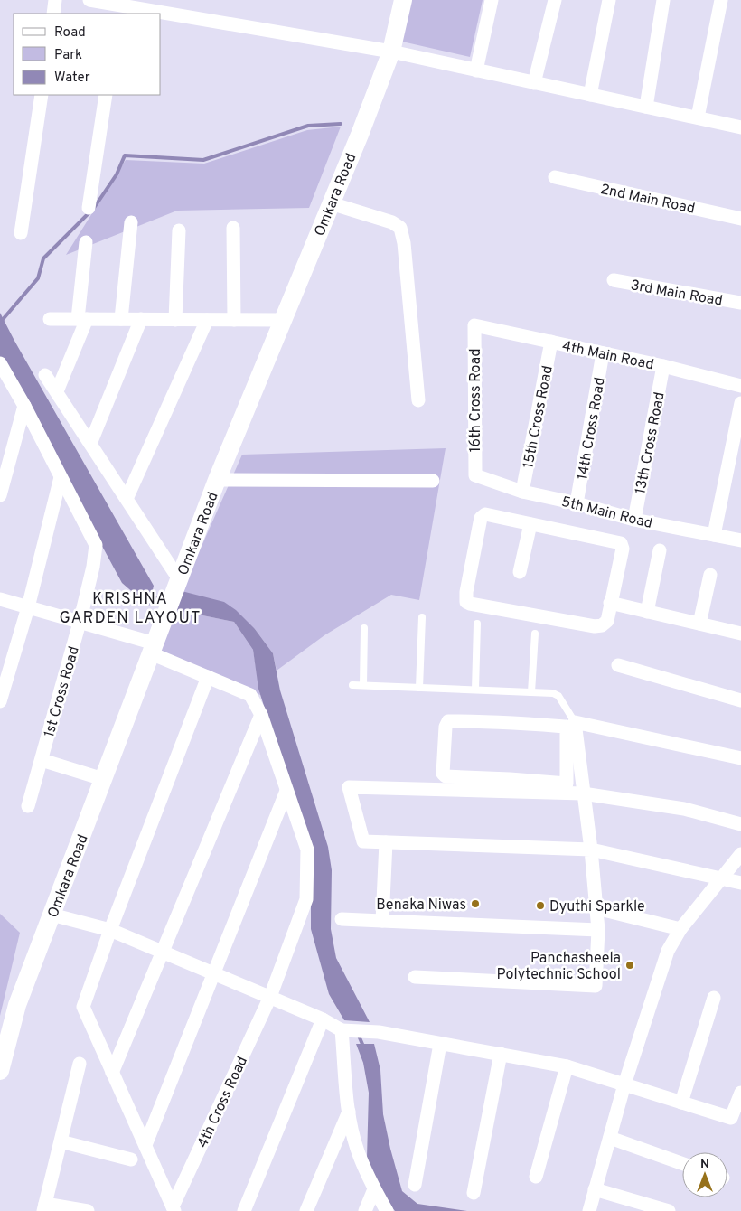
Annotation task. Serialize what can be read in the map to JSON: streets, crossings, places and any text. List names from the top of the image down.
{
  "streets": {
    "street": [
      "Omkara Road",
      "2nd Main Road",
      "3rd Main Road",
      "4th Main Road",
      "16th Cross Road",
      "15th Cross Road",
      "14th Cross Road",
      "13th Cross Road",
      "5th Main Road",
      "1st Cross Road",
      "4th Cross Road"
    ]
  },
  "crossings": [
    ["Omkara Road", "4th Cross Road"],
    ["4th Main Road", "16th Cross Road"],
    ["4th Main Road", "15th Cross Road"],
    ["4th Main Road", "14th Cross Road"],
    ["4th Main Road", "13th Cross Road"],
    ["16th Cross Road", "5th Main Road"],
    ["15th Cross Road", "5th Main Road"],
    ["14th Cross Road", "5th Main Road"],
    ["13th Cross Road", "5th Main Road"],
    ["1st Cross Road", "4th Cross Road"]
  ],
  "districts": ["KRISHNA GARDEN LAYOUT"],
  "places": ["Benaka Niwas", "Dyuthi Sparkle", "Panchasheela Polytechnic School"],
  "legend": ["Road", "Park", "Water"],
  "north": "top"
}
